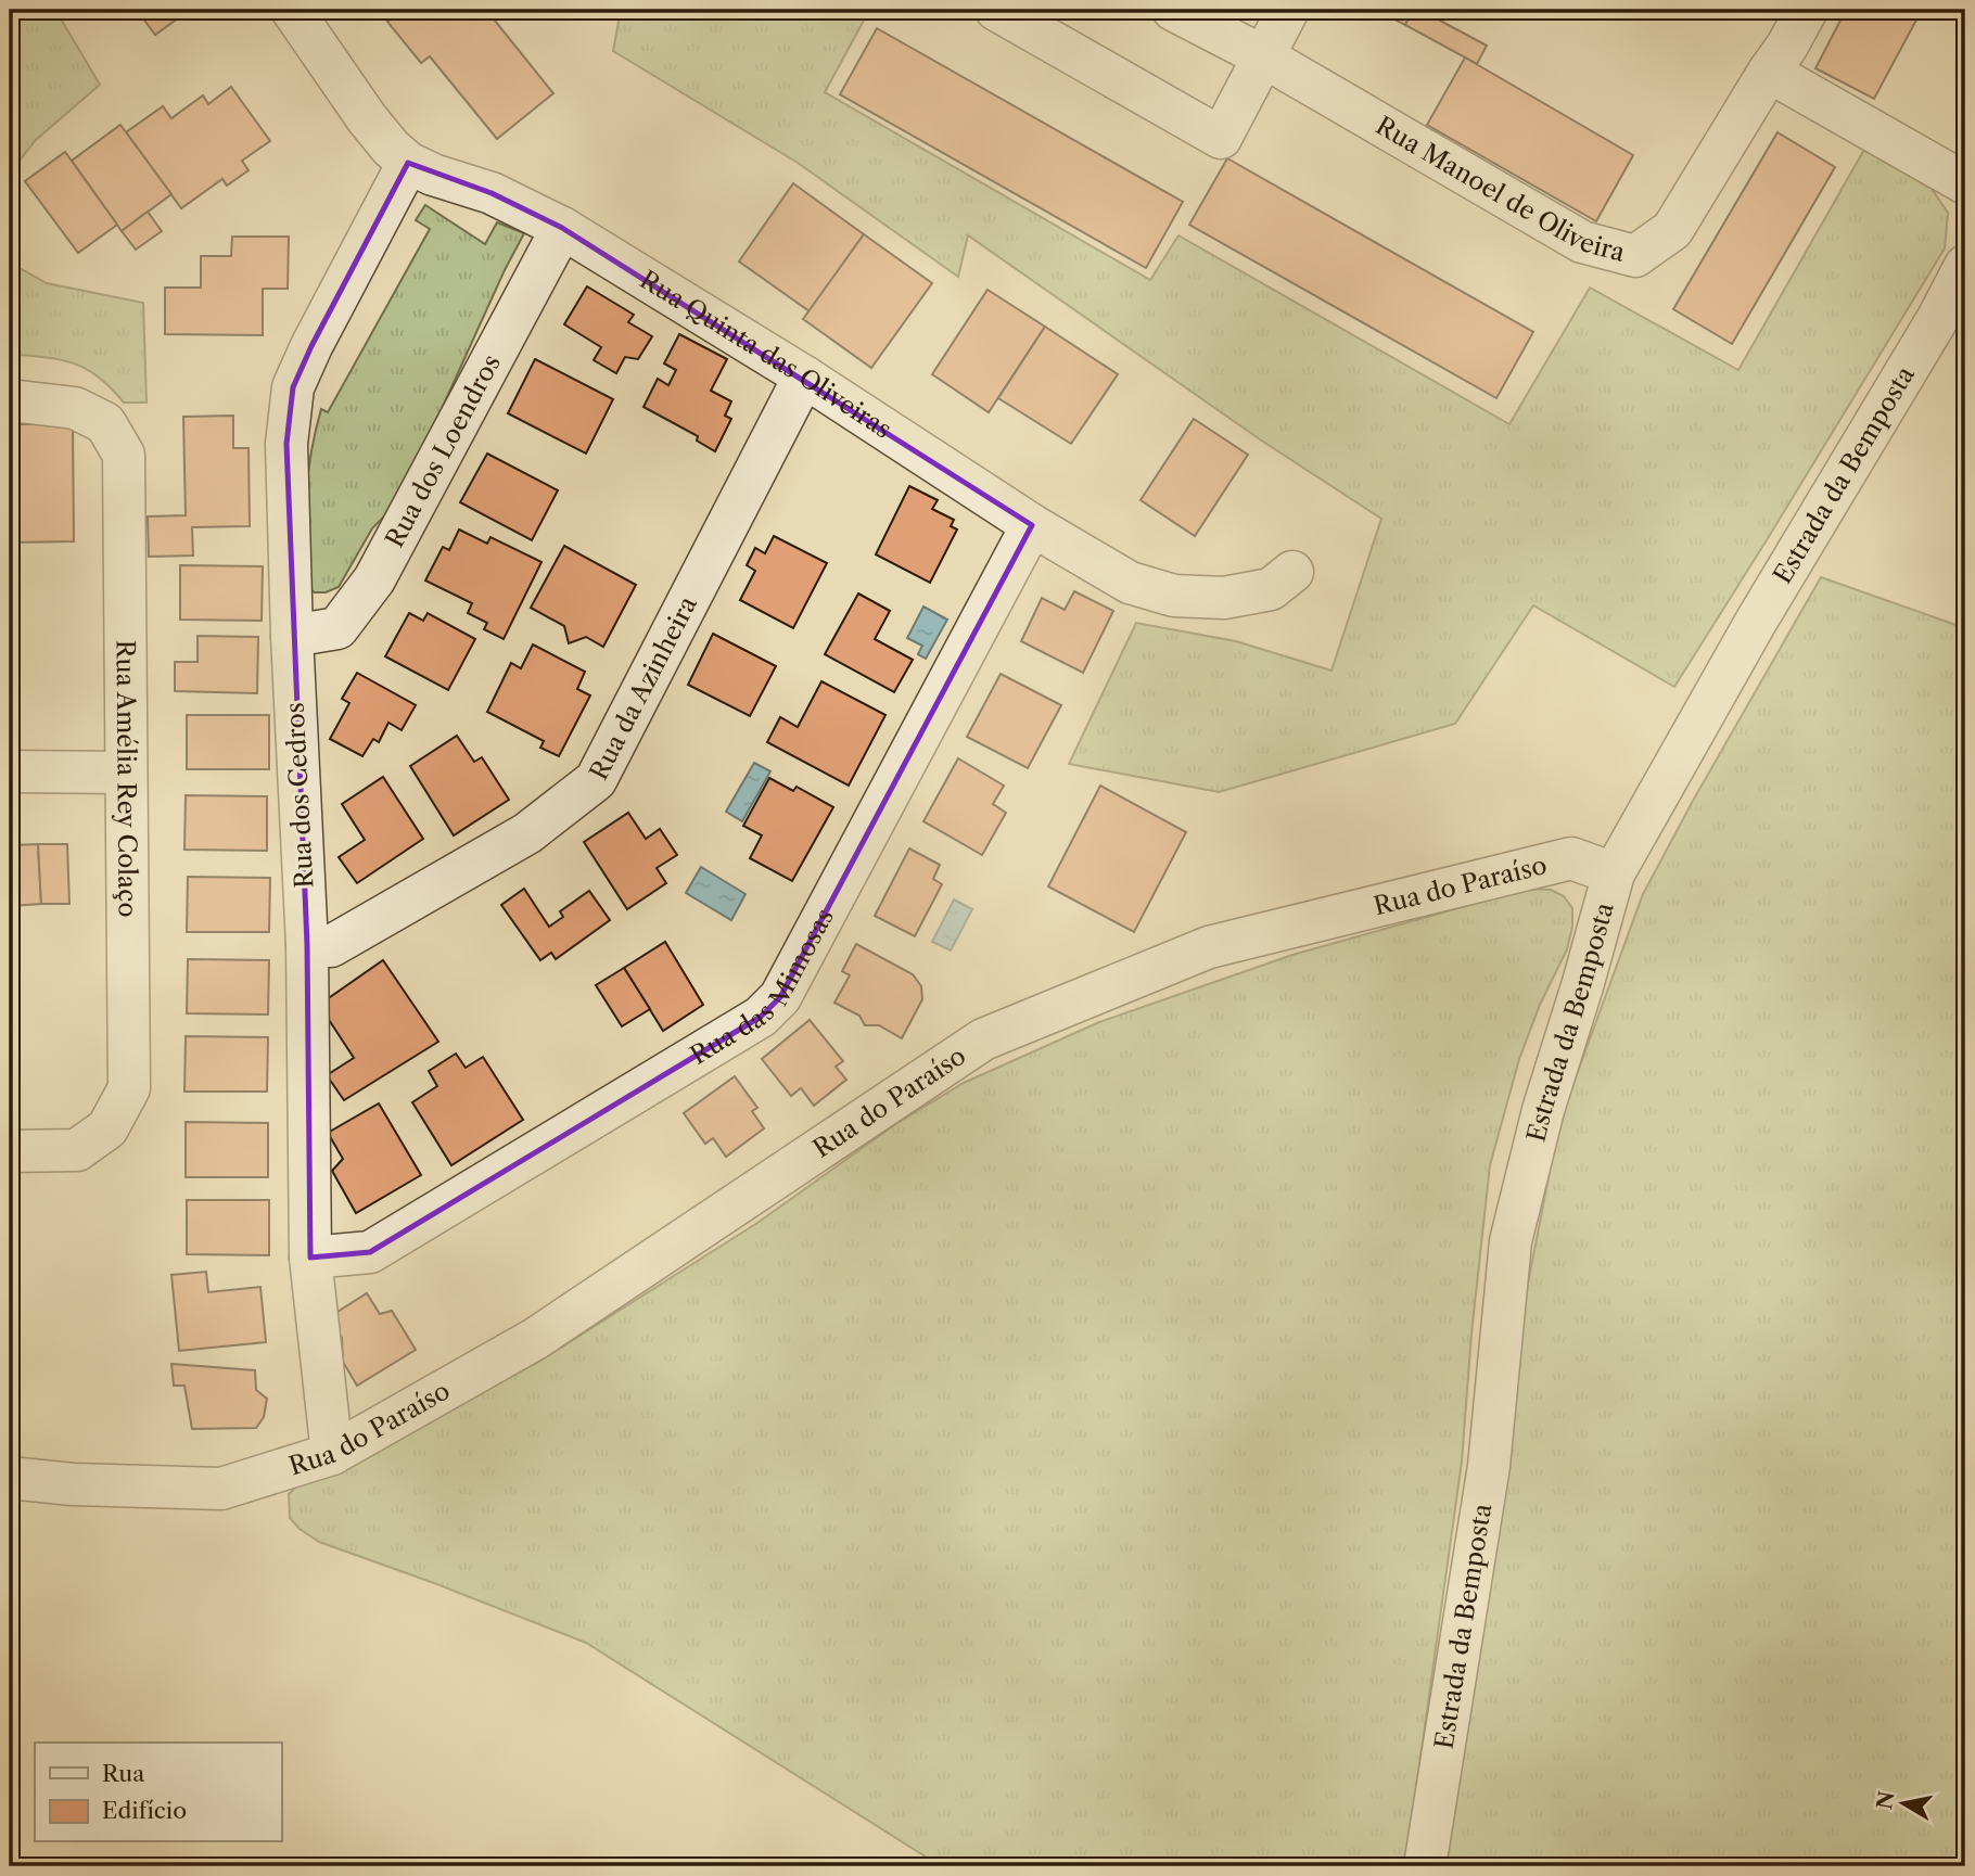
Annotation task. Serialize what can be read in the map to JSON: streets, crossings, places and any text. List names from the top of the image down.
{
  "streets": {
    "street": [
      "Rua Manoel de Oliveira",
      "Rua Quinta das Oliveiras",
      "Rua dos Loendros",
      "Estrada da Bemposta",
      "Rua da Azinheira",
      "Rua Amélia Rey Colaço",
      "Rua dos Cedros",
      "Rua do Paraíso",
      "Rua das Mimosas"
    ]
  },
  "crossings": [
    ["Rua Quinta das Oliveiras", "Rua dos Loendros"],
    ["Rua Quinta das Oliveiras", "Rua da Azinheira"],
    ["Rua Quinta das Oliveiras", "Rua dos Cedros"],
    ["Rua Quinta das Oliveiras", "Rua das Mimosas"],
    ["Rua dos Loendros", "Rua dos Cedros"],
    ["Estrada da Bemposta", "Rua do Paraíso"],
    ["Rua da Azinheira", "Rua dos Cedros"],
    ["Rua dos Cedros", "Rua do Paraíso"],
    ["Rua dos Cedros", "Rua das Mimosas"]
  ],
  "legend": ["Rua", "Edifício"],
  "north": "left"
}
